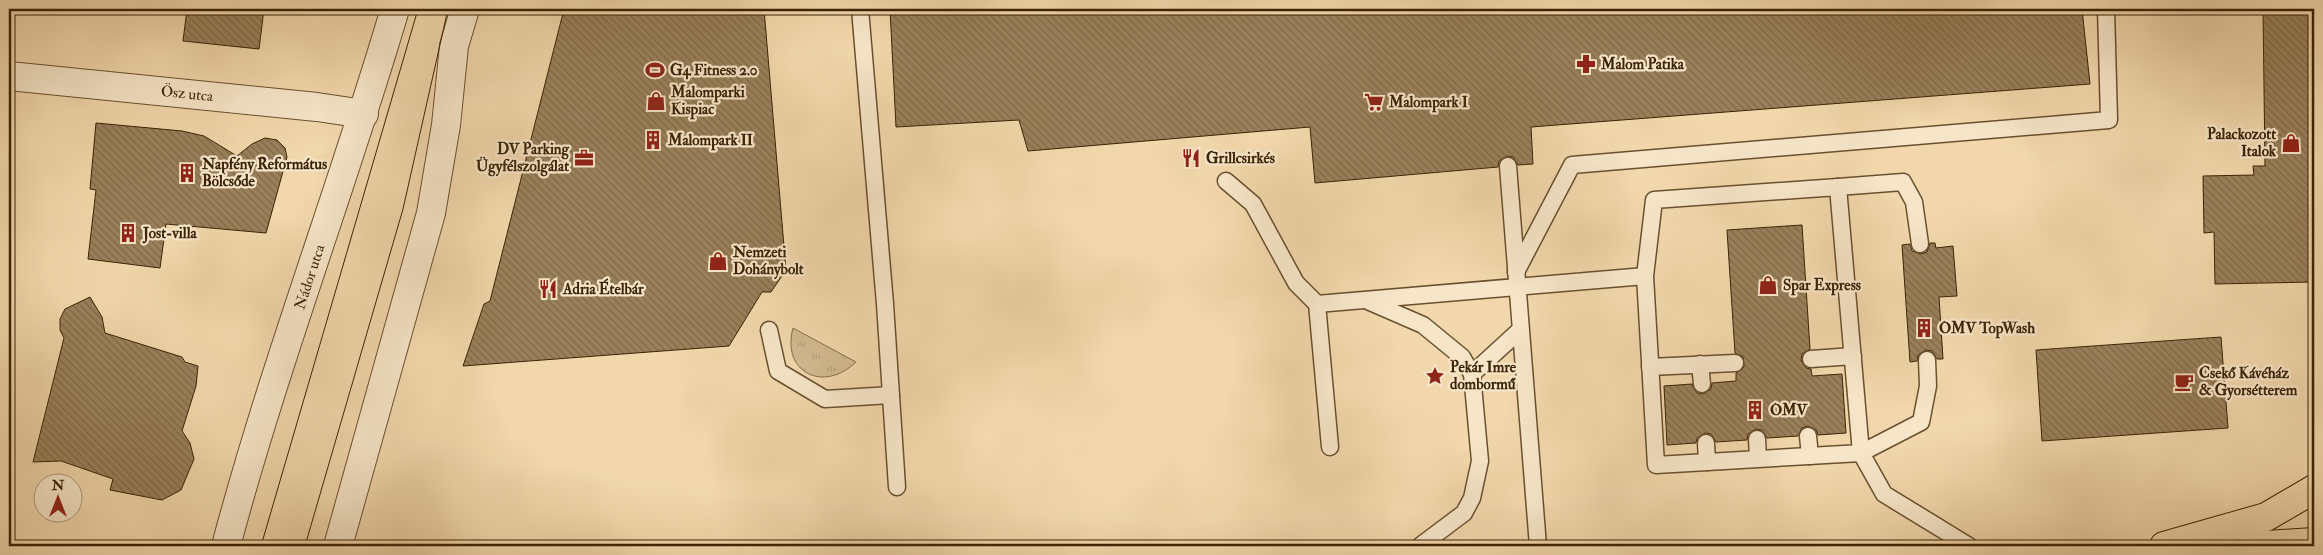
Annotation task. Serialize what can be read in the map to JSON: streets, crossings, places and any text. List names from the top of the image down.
{
  "streets": {
    "street": ["Ösz utca", "Nádor utca"]
  },
  "crossings": [
    ["Ösz utca", "Nádor utca"]
  ],
  "places": {
    "pharmacy": ["Malom Patika"],
    "sports": ["G4 Fitness 2.0"],
    "shop": [
      "Malomparki Kispiac",
      "Palackozott Italok",
      "Nemzeti Dohánybolt",
      "Spar Express"
    ],
    "supermarket": ["Malompark I"],
    "building": [
      "Malompark II",
      "Napfény Református Bölcsőde",
      "Jost-villa",
      "OMV TopWash",
      "OMV"
    ],
    "office": ["DV Parking Ügyfélszolgálat"],
    "restaurant": ["Grillcsirkés", "Adria Ételbár"],
    "place": ["Pekár Imre dombormű"],
    "cafe": ["Csekő Kávéház & Gyorsétterem"]
  },
  "north": "top"
}
